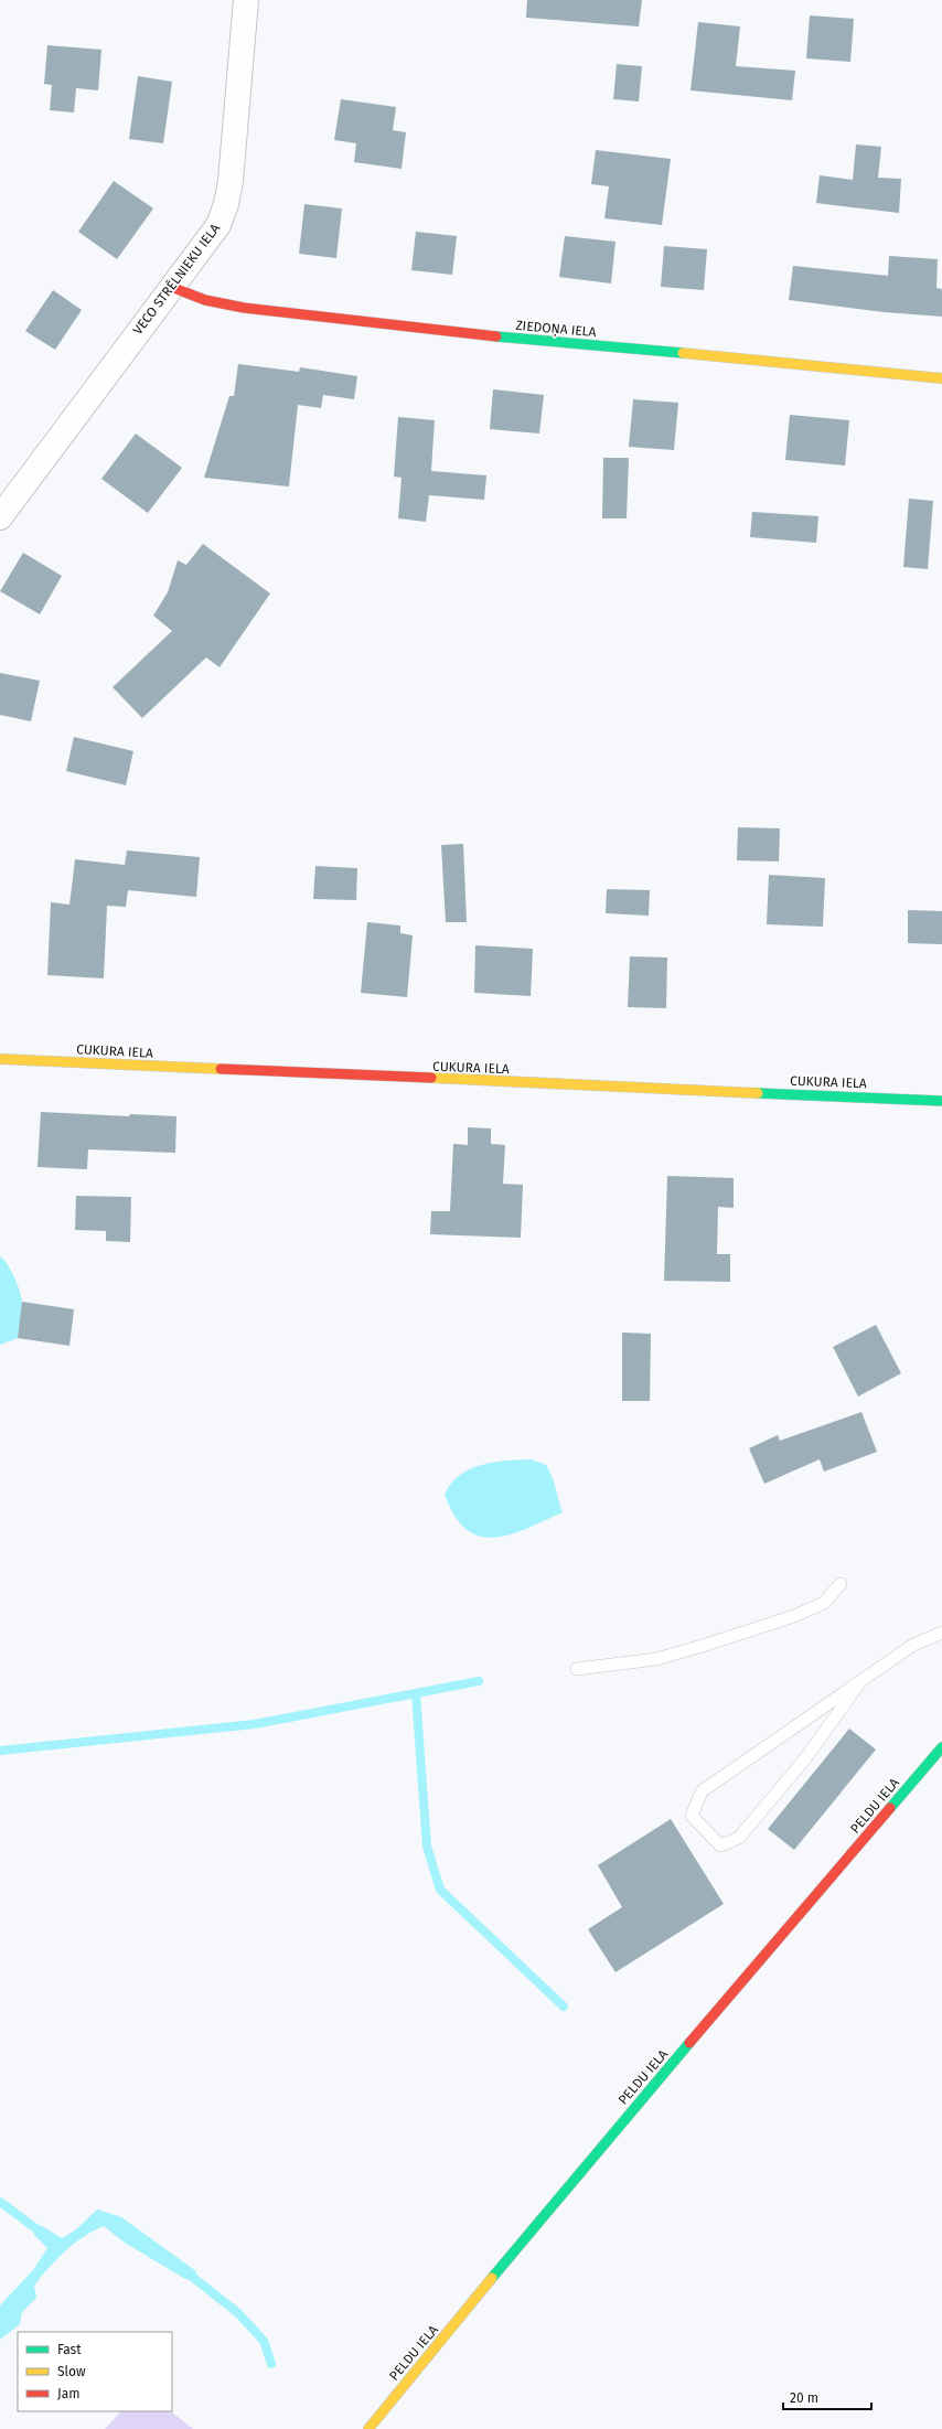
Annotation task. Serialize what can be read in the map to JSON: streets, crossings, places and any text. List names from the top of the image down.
{
  "streets": {
    "street": [
      "VECO STRĒLNIEKU IELA",
      "ZIEDOŅA IELA",
      "CUKURA IELA",
      "PELDU IELA"
    ]
  },
  "crossings": [
    ["VECO STRĒLNIEKU IELA", "ZIEDOŅA IELA"]
  ],
  "legend": ["Fast", "Slow", "Jam"],
  "scale_bar": "20 m"
}
